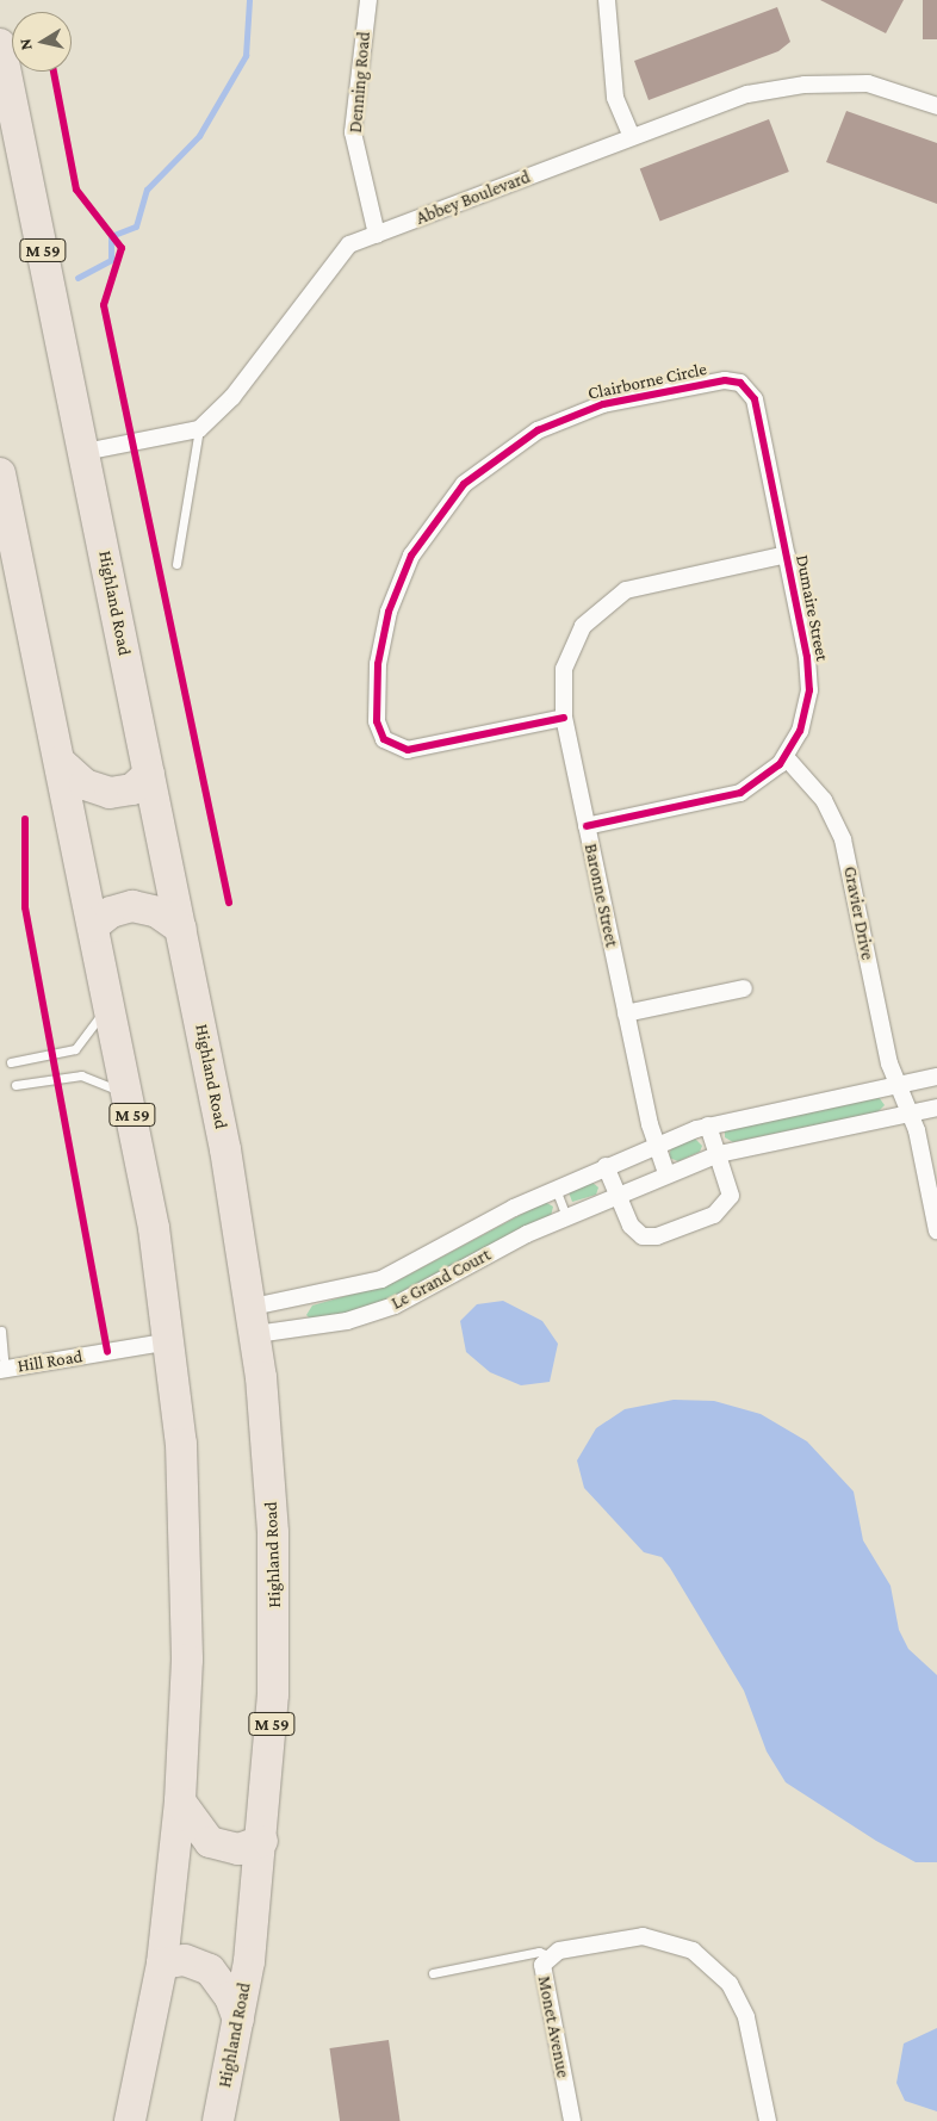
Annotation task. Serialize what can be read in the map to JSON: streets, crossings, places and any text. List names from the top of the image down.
{
  "streets": {
    "highway": ["M 59", "Highland Road"],
    "street": [
      "Denning Road",
      "Abbey Boulevard",
      "Clairborne Circle",
      "Dumaire Street",
      "Baronne Street",
      "Gravier Drive",
      "Le Grand Court",
      "Hill Road",
      "Monet Avenue"
    ]
  },
  "crossings": [
    ["Denning Road", "Abbey Boulevard"],
    ["M 59", "Hill Road"],
    ["Clairborne Circle", "Dumaire Street"],
    ["Clairborne Circle", "Baronne Street"],
    ["Highland Road", "Le Grand Court"],
    ["Dumaire Street", "Baronne Street"],
    ["Dumaire Street", "Gravier Drive"],
    ["Baronne Street", "Le Grand Court"],
    ["Gravier Drive", "Le Grand Court"]
  ],
  "north": "left"
}
